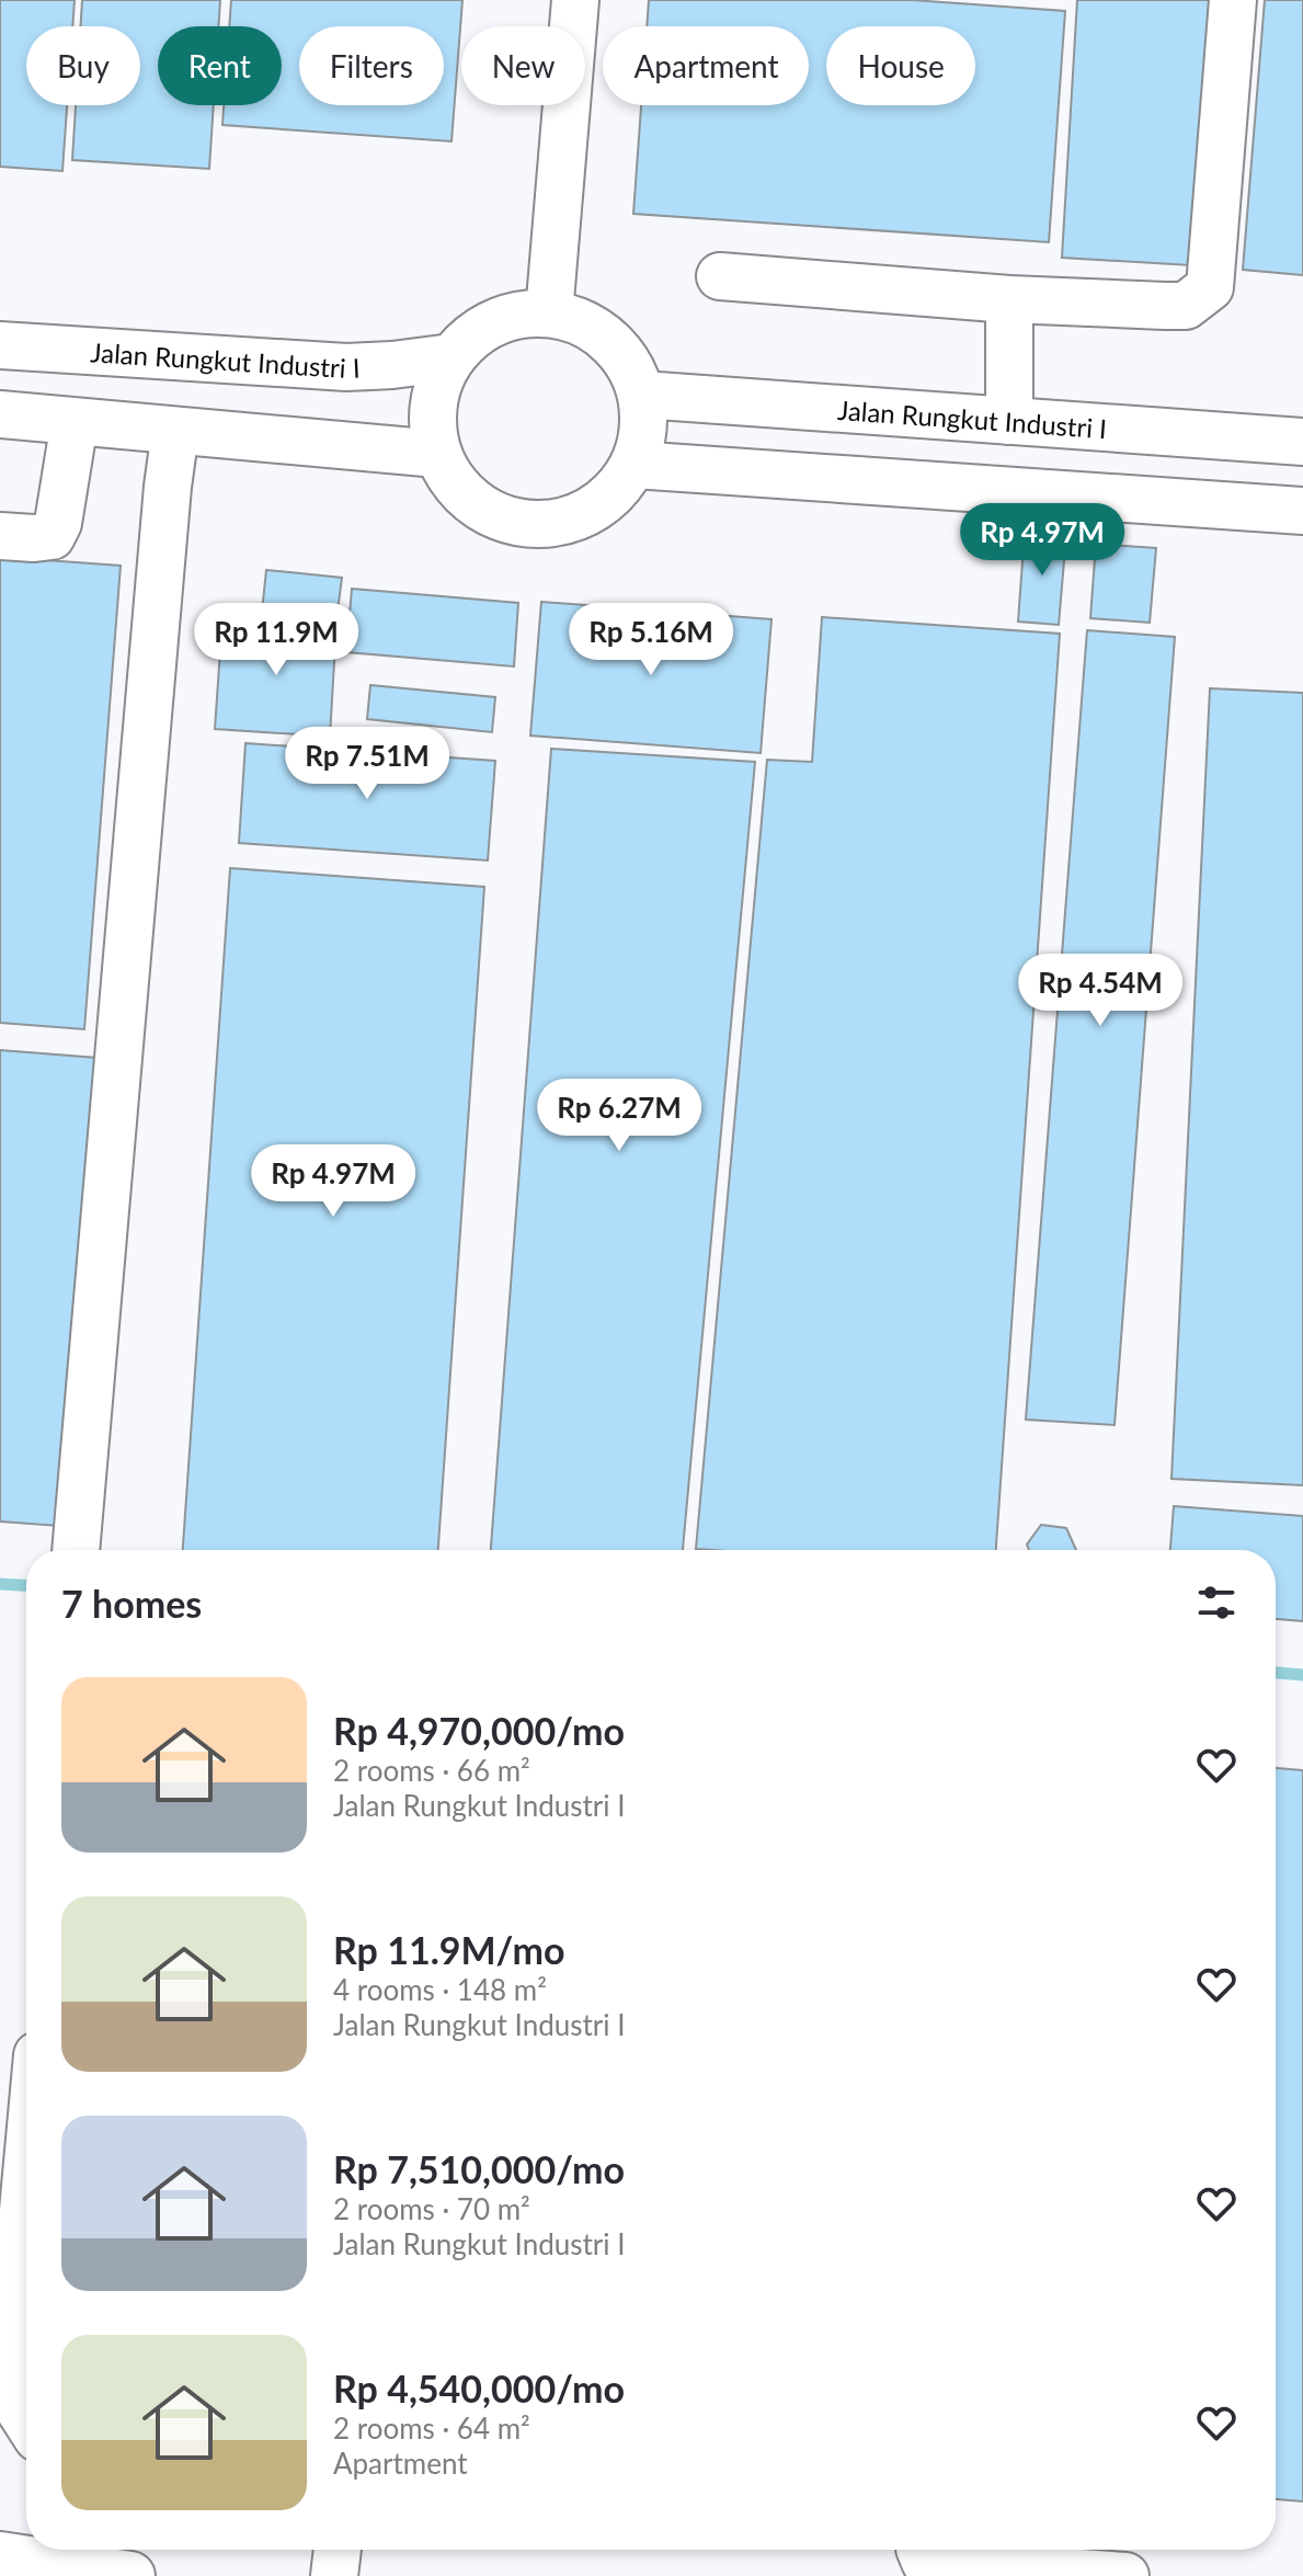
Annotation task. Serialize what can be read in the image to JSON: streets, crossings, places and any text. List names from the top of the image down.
{
  "streets": {
    "street": ["Jalan Rungkut Industri I"]
  },
  "page": {
    "chip": [
      "Buy",
      "Rent",
      "Filters",
      "New",
      "Apartment",
      "House"
    ],
    "price": [
      "Rp 4.97M",
      "Rp 11.9M",
      "Rp 5.16M",
      "Rp 7.51M",
      "Rp 4.54M",
      "Rp 6.27M",
      "Rp 4.97M"
    ],
    "heading": "7 homes",
    "list": [
      {
        "name": "Rp 4,970,000/mo",
        "note": "2 rooms · 66 m² · Jalan Rungkut Industri I"
      },
      {
        "name": "Rp 11.9M/mo",
        "note": "4 rooms · 148 m² · Jalan Rungkut Industri I"
      },
      {
        "name": "Rp 7,510,000/mo",
        "note": "2 rooms · 70 m² · Jalan Rungkut Industri I"
      },
      {
        "name": "Rp 4,540,000/mo",
        "note": "2 rooms · 64 m² · Apartment"
      }
    ]
  }
}
